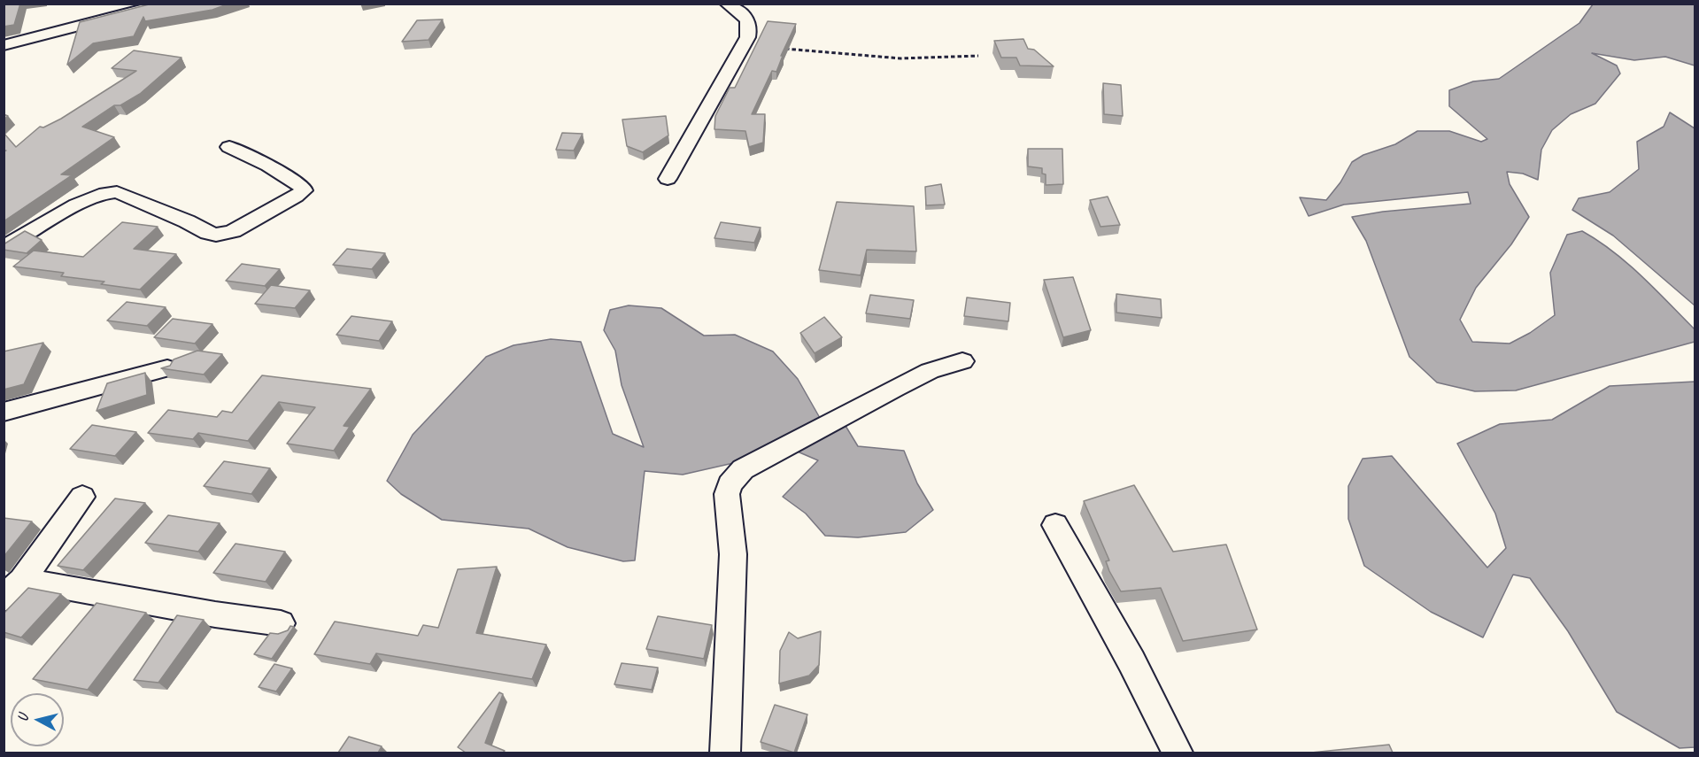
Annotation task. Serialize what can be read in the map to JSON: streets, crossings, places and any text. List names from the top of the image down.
{
  "north": "left"
}
